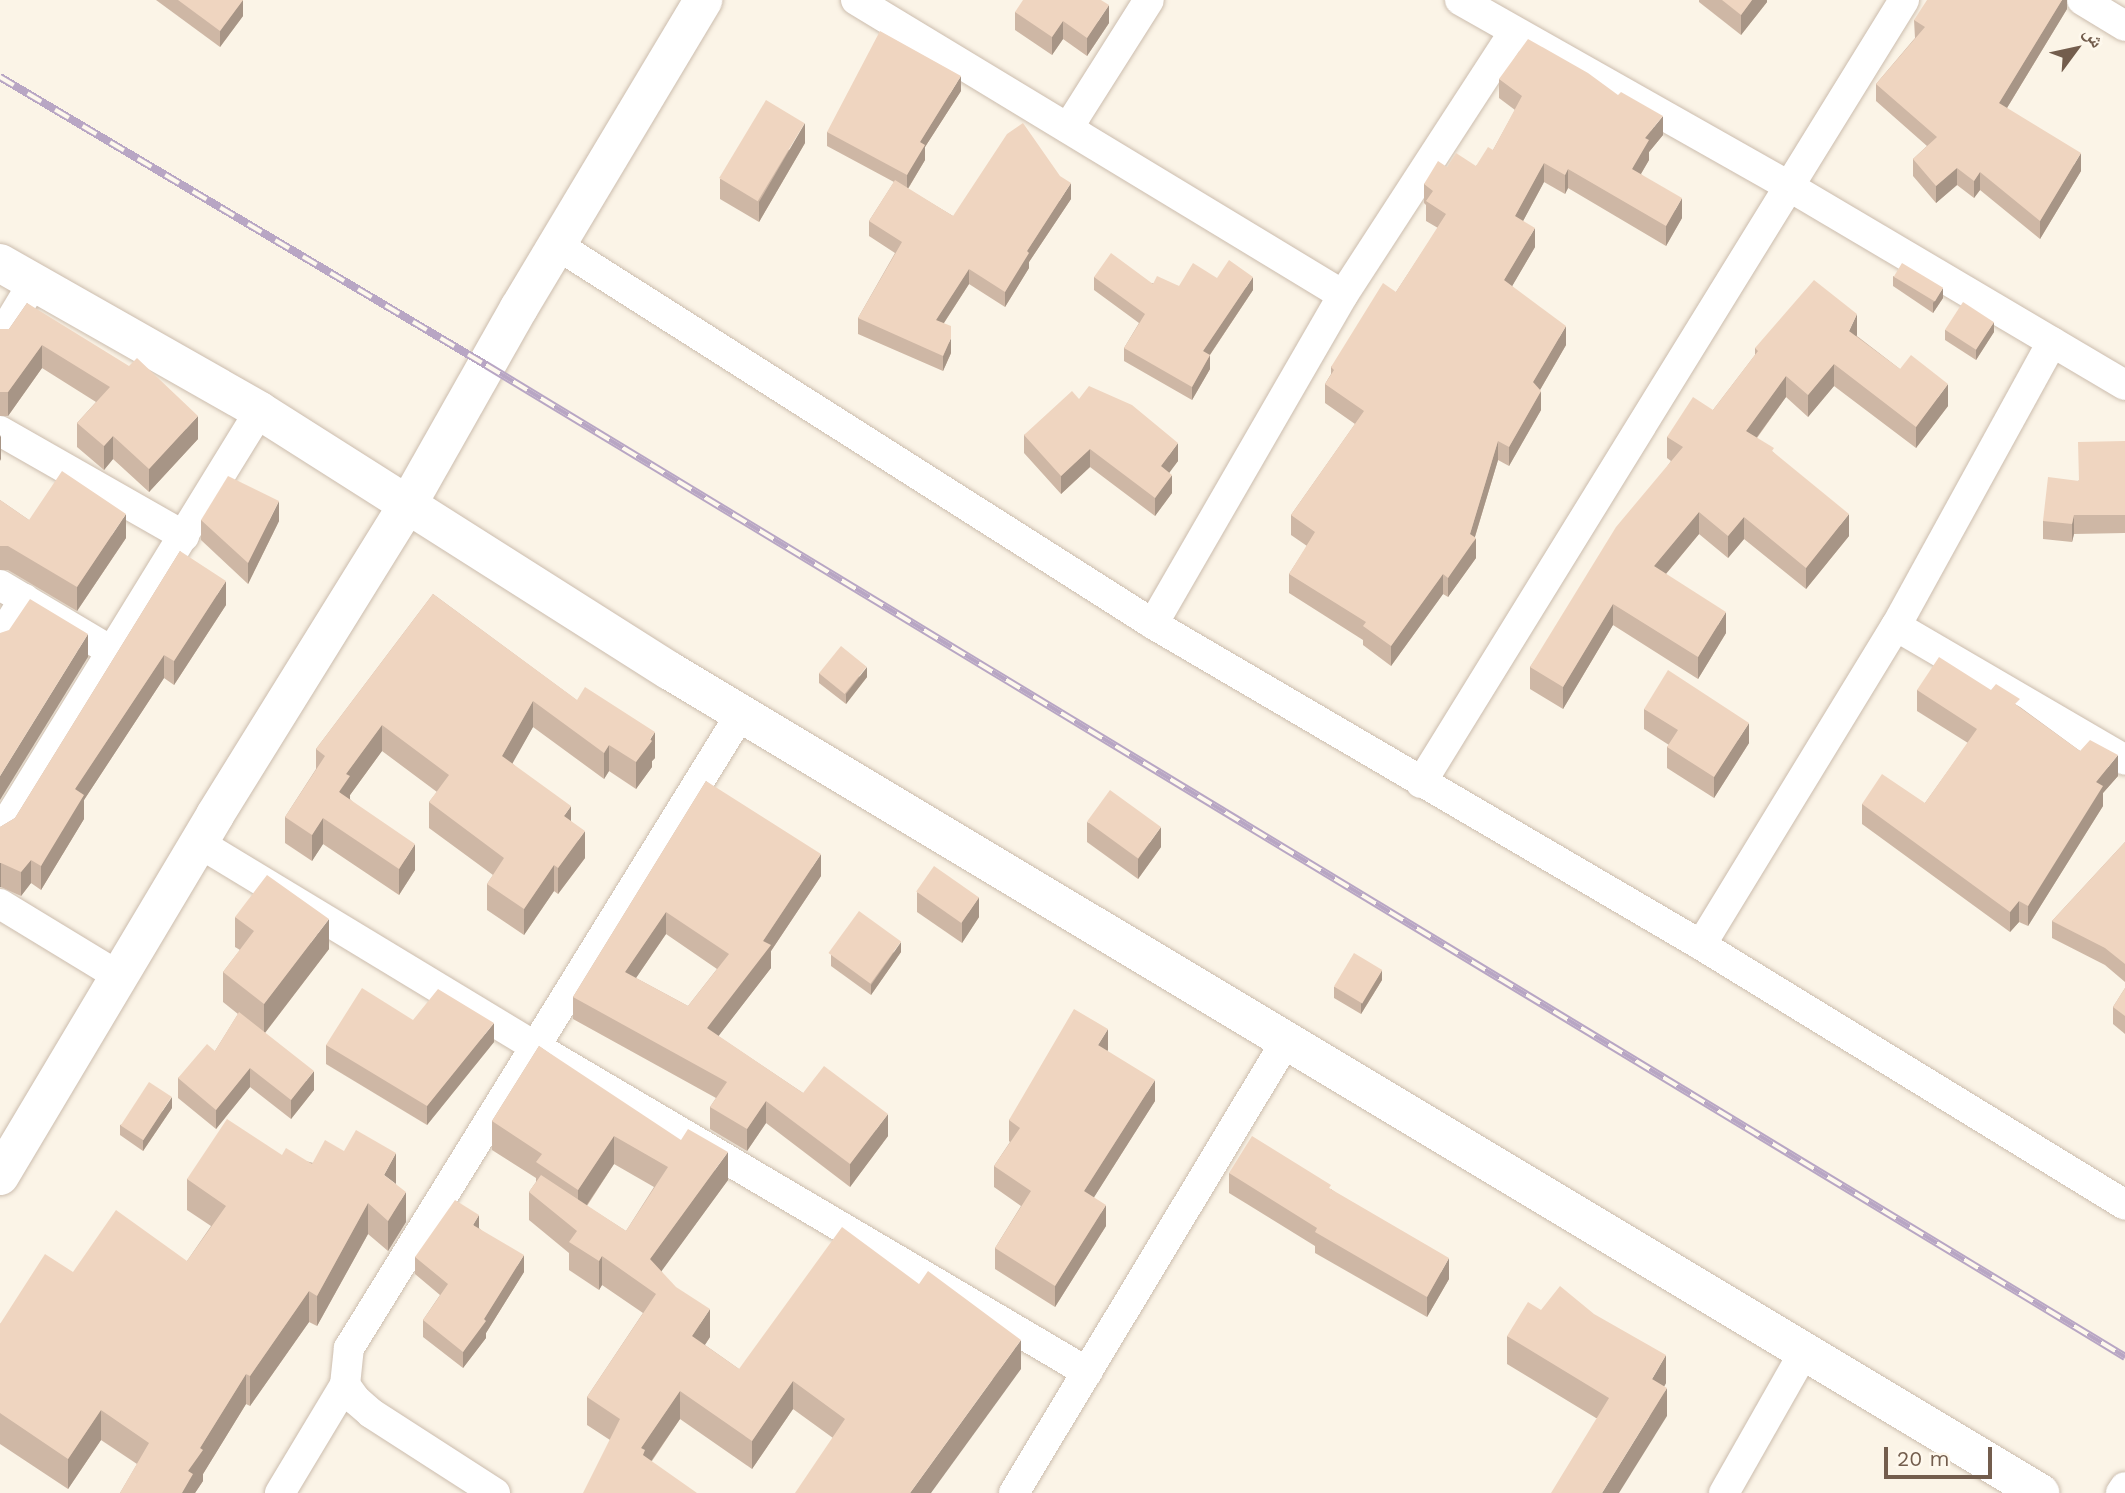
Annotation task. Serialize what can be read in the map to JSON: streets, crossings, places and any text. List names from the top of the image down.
{
  "scale_bar": "20 m",
  "north": "top right"
}
